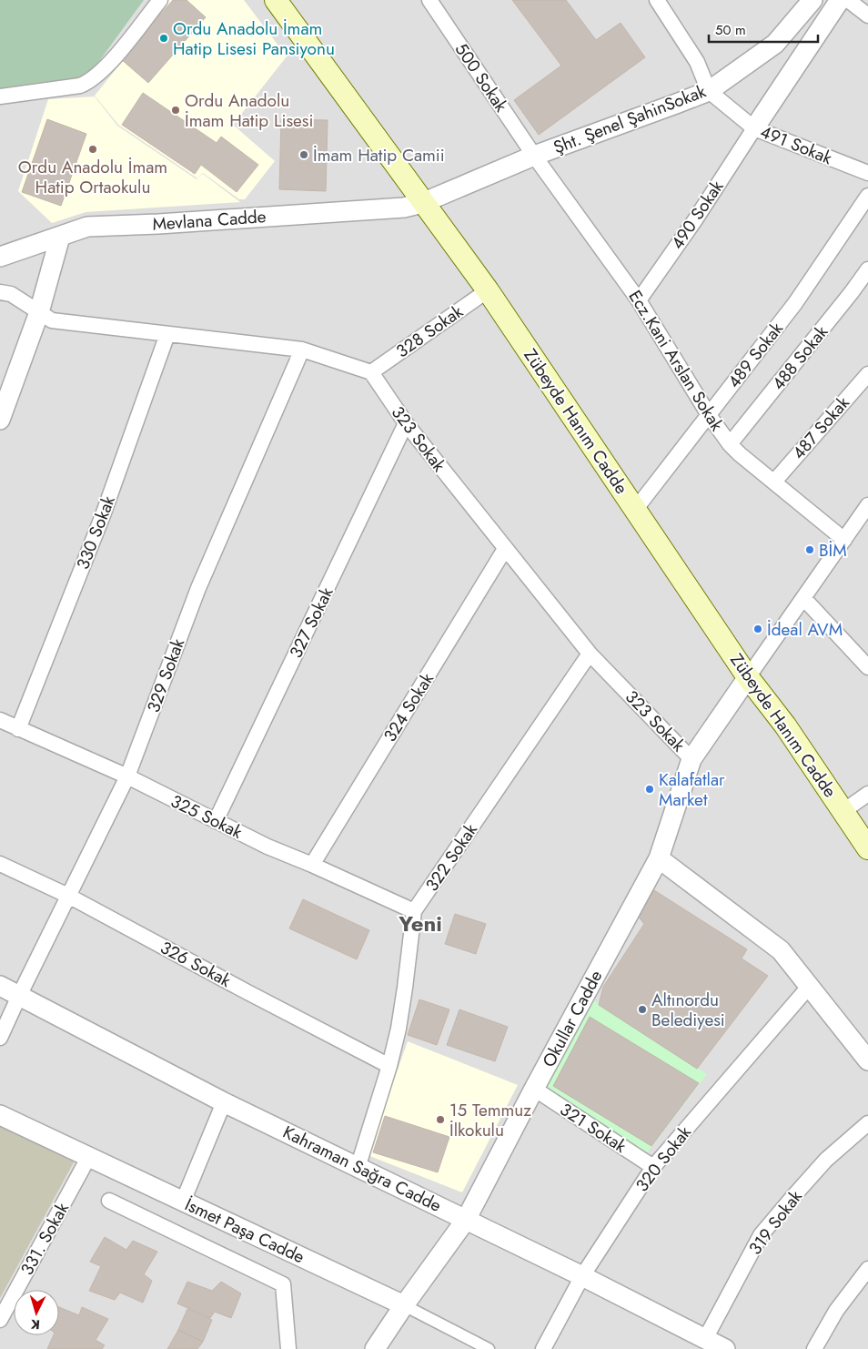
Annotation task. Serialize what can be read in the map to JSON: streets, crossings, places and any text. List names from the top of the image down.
{
  "streets": {
    "main road": ["Zübeyde Hanım Cadde"],
    "street": [
      "500 Sokak",
      "Şht. Şenel ŞahinSokak",
      "491 Sokak",
      "490 Sokak",
      "Mevlana Cadde",
      "328 Sokak",
      "489 Sokak",
      "488 Sokak",
      "Ecz.Kani Arslan Sokak",
      "487 Sokak",
      "323 Sokak",
      "330 Sokak",
      "327 Sokak",
      "329 Sokak",
      "324 Sokak",
      "325 Sokak",
      "322 Sokak",
      "326 Sokak",
      "Okullar Cadde",
      "321 Sokak",
      "320 Sokak",
      "Kahraman Sağra Cadde",
      "319 Sokak",
      "İsmet Paşa Cadde",
      "331. Sokak"
    ]
  },
  "crossings": [
    ["500 Sokak", "Şht. Şenel ŞahinSokak"],
    ["500 Sokak", "Ecz.Kani Arslan Sokak"],
    ["Şht. Şenel ŞahinSokak", "491 Sokak"],
    ["Şht. Şenel ŞahinSokak", "Mevlana Cadde"],
    ["Şht. Şenel ŞahinSokak", "Ecz.Kani Arslan Sokak"],
    ["Şht. Şenel ŞahinSokak", "Zübeyde Hanım Cadde"],
    ["491 Sokak", "490 Sokak"],
    ["490 Sokak", "Ecz.Kani Arslan Sokak"],
    ["Mevlana Cadde", "Zübeyde Hanım Cadde"],
    ["328 Sokak", "Zübeyde Hanım Cadde"],
    ["328 Sokak", "323 Sokak"],
    ["489 Sokak", "Ecz.Kani Arslan Sokak"],
    ["489 Sokak", "Zübeyde Hanım Cadde"],
    ["488 Sokak", "Ecz.Kani Arslan Sokak"],
    ["Ecz.Kani Arslan Sokak", "487 Sokak"],
    ["Zübeyde Hanım Cadde", "Okullar Cadde"],
    ["323 Sokak", "327 Sokak"],
    ["323 Sokak", "324 Sokak"],
    ["323 Sokak", "322 Sokak"],
    ["323 Sokak", "Okullar Cadde"],
    ["330 Sokak", "325 Sokak"],
    ["327 Sokak", "325 Sokak"],
    ["329 Sokak", "325 Sokak"],
    ["329 Sokak", "326 Sokak"],
    ["329 Sokak", "Kahraman Sağra Cadde"],
    ["324 Sokak", "325 Sokak"],
    ["325 Sokak", "322 Sokak"],
    ["322 Sokak", "326 Sokak"],
    ["322 Sokak", "Kahraman Sağra Cadde"],
    ["Okullar Cadde", "321 Sokak"],
    ["Okullar Cadde", "Kahraman Sağra Cadde"],
    ["Okullar Cadde", "İsmet Paşa Cadde"],
    ["321 Sokak", "320 Sokak"],
    ["320 Sokak", "Kahraman Sağra Cadde"],
    ["Kahraman Sağra Cadde", "319 Sokak"],
    ["İsmet Paşa Cadde", "331. Sokak"]
  ],
  "districts": ["Yeni"],
  "places": [
    "Ordu Anadolu İmam Hatip Lisesi Pansiyonu",
    "Ordu Anadolu İmam Hatip Lisesi",
    "Ordu Anadolu İmam Hatip Ortaokulu",
    "İmam Hatip Camii",
    "BİM",
    "İdeal AVM",
    "Kalafatlar Market",
    "Altınordu Belediyesi",
    "15 Temmuz İlkokulu"
  ],
  "scale_bar": "50 m",
  "north": "bottom"
}
